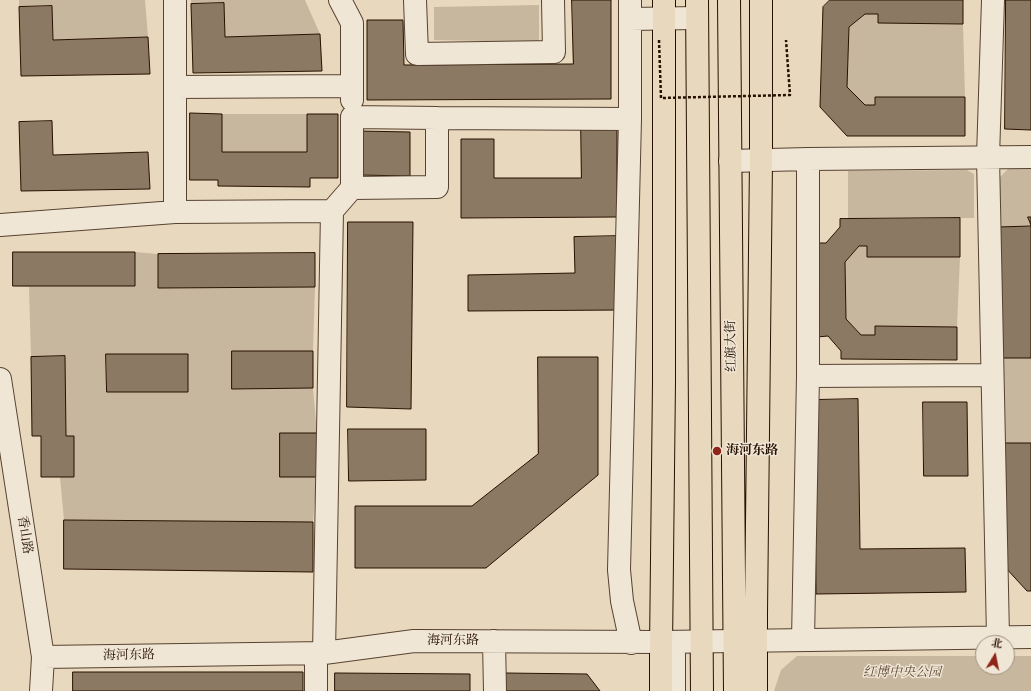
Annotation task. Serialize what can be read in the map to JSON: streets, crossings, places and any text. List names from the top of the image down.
{
  "streets": {
    "main road": ["红旗大街"],
    "street": ["香山路", "海河东路"]
  },
  "crossings": [
    ["红旗大街", "海河东路"],
    ["香山路", "海河东路"]
  ],
  "parks": ["红博中央公园"],
  "places": ["海河东路"],
  "north": "top"
}
